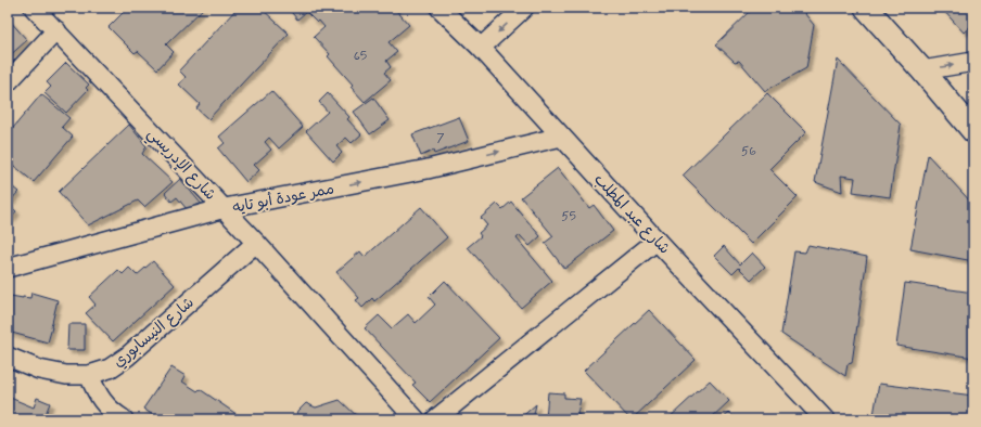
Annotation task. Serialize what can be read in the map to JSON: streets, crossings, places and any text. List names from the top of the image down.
{
  "streets": {
    "street": [
      "شارع الإدريسي",
      "ممر عودة أبو تايه",
      "شارع عبد المطلب",
      "شارع النيسابوري"
    ]
  },
  "crossings": [
    ["شارع الإدريسي", "ممر عودة أبو تايه"],
    ["شارع الإدريسي", "شارع النيسابوري"],
    ["ممر عودة أبو تايه", "شارع عبد المطلب"]
  ],
  "one_way": ["ممر عودة أبو تايه"],
  "house_numbers": [
    "65",
    "7",
    "56",
    "55"
  ]
}
